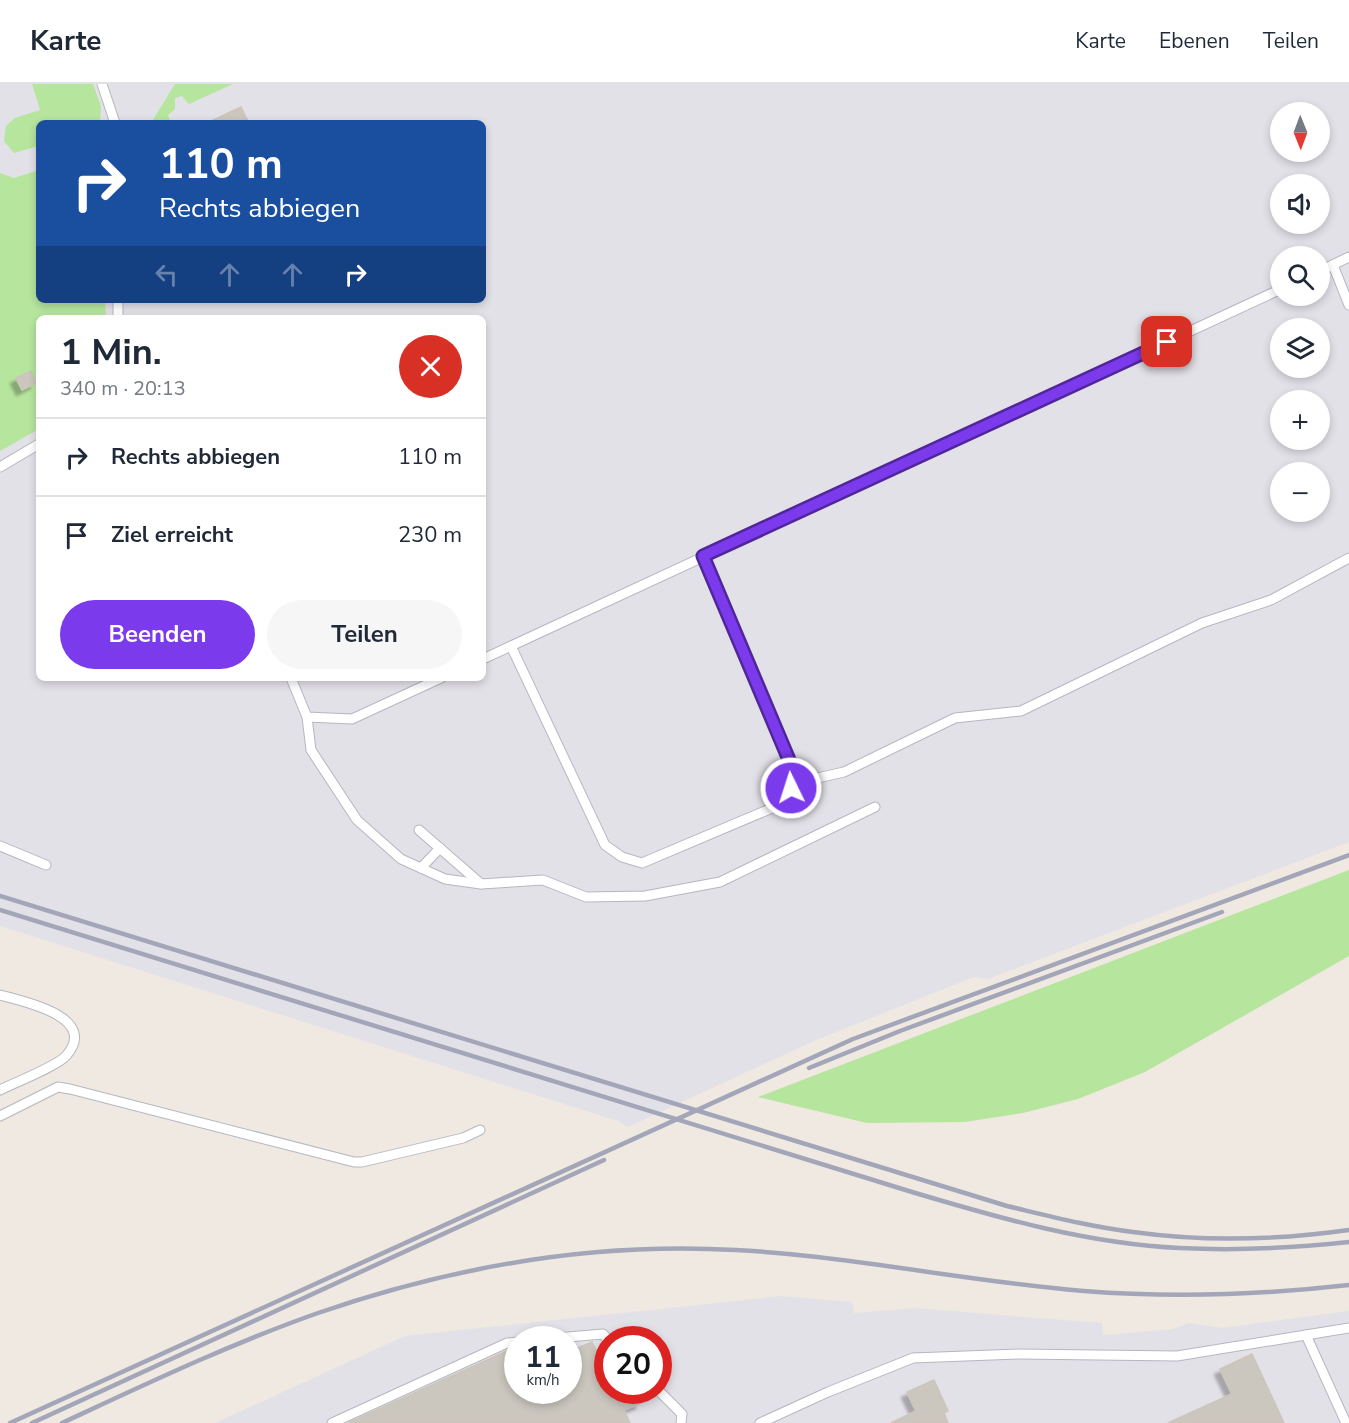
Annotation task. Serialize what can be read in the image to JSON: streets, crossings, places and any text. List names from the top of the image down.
{
  "north": "bottom",
  "page": {
    "header": "Karte",
    "nav": ["Karte", "Ebenen", "Teilen"],
    "map_buttons": ["+", "−"],
    "turn": ["110 m", "Rechts abbiegen"],
    "heading": ["1 Min.", "340 m · 20:13"],
    "list": [
      {
        "name": "Rechts abbiegen",
        "value": "110 m"
      },
      {
        "name": "Ziel erreicht",
        "value": "230 m"
      }
    ],
    "buttons": ["Beenden", "Teilen"],
    "speed": "11 km/h",
    "limit": "20"
  }
}
